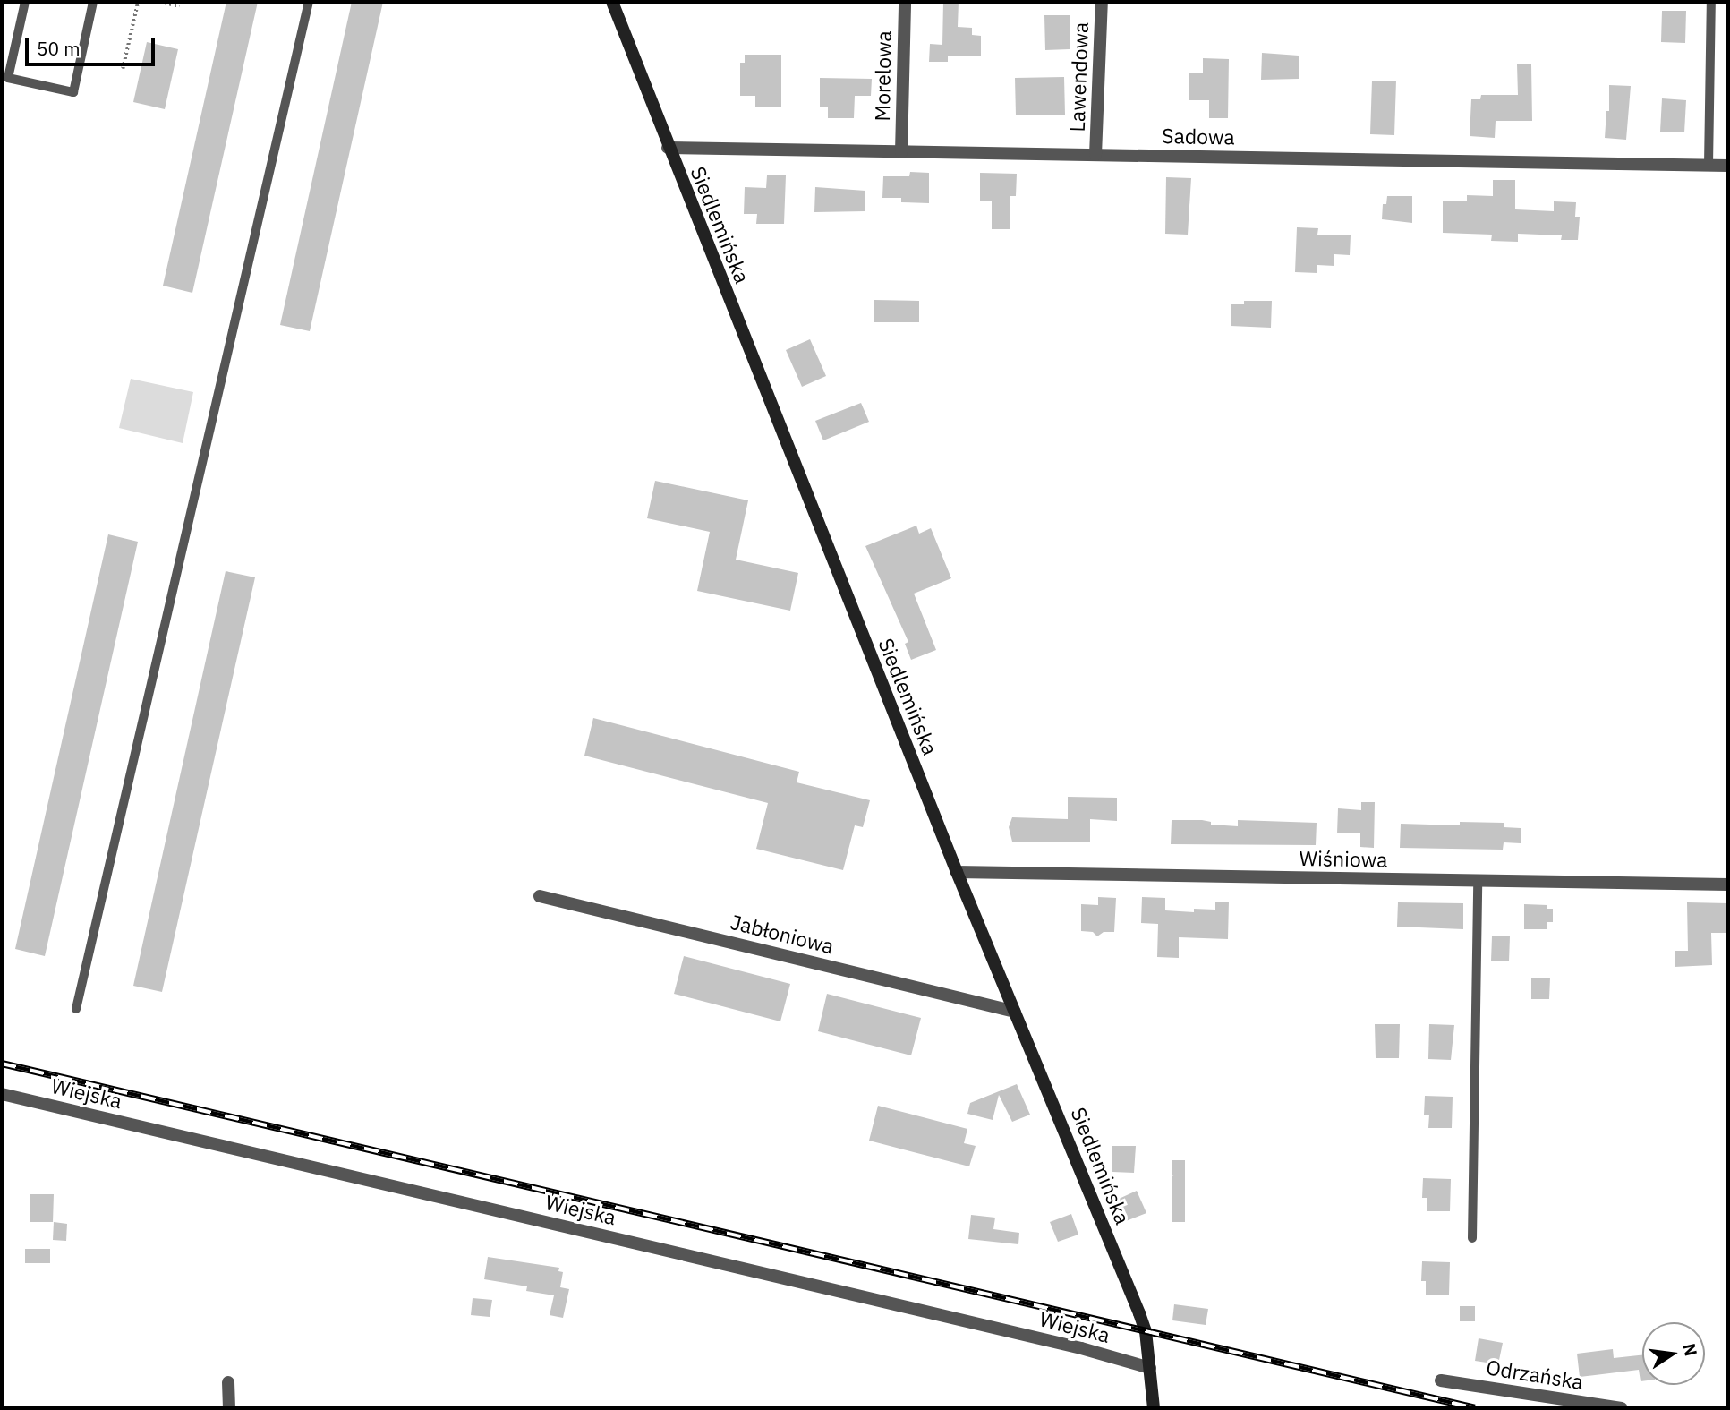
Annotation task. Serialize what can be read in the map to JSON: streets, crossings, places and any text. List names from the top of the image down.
{
  "streets": {
    "street": [
      "Morelowa",
      "Lawendowa",
      "Sadowa",
      "Siedlemińska",
      "Wiśniowa",
      "Jabłoniowa",
      "Wiejska",
      "Odrzańska"
    ]
  },
  "crossings": [
    ["Morelowa", "Sadowa"],
    ["Lawendowa", "Sadowa"],
    ["Sadowa", "Siedlemińska"],
    ["Siedlemińska", "Wiśniowa"],
    ["Siedlemińska", "Jabłoniowa"],
    ["Siedlemińska", "Wiejska"]
  ],
  "scale_bar": "50 m",
  "north": "right"
}
